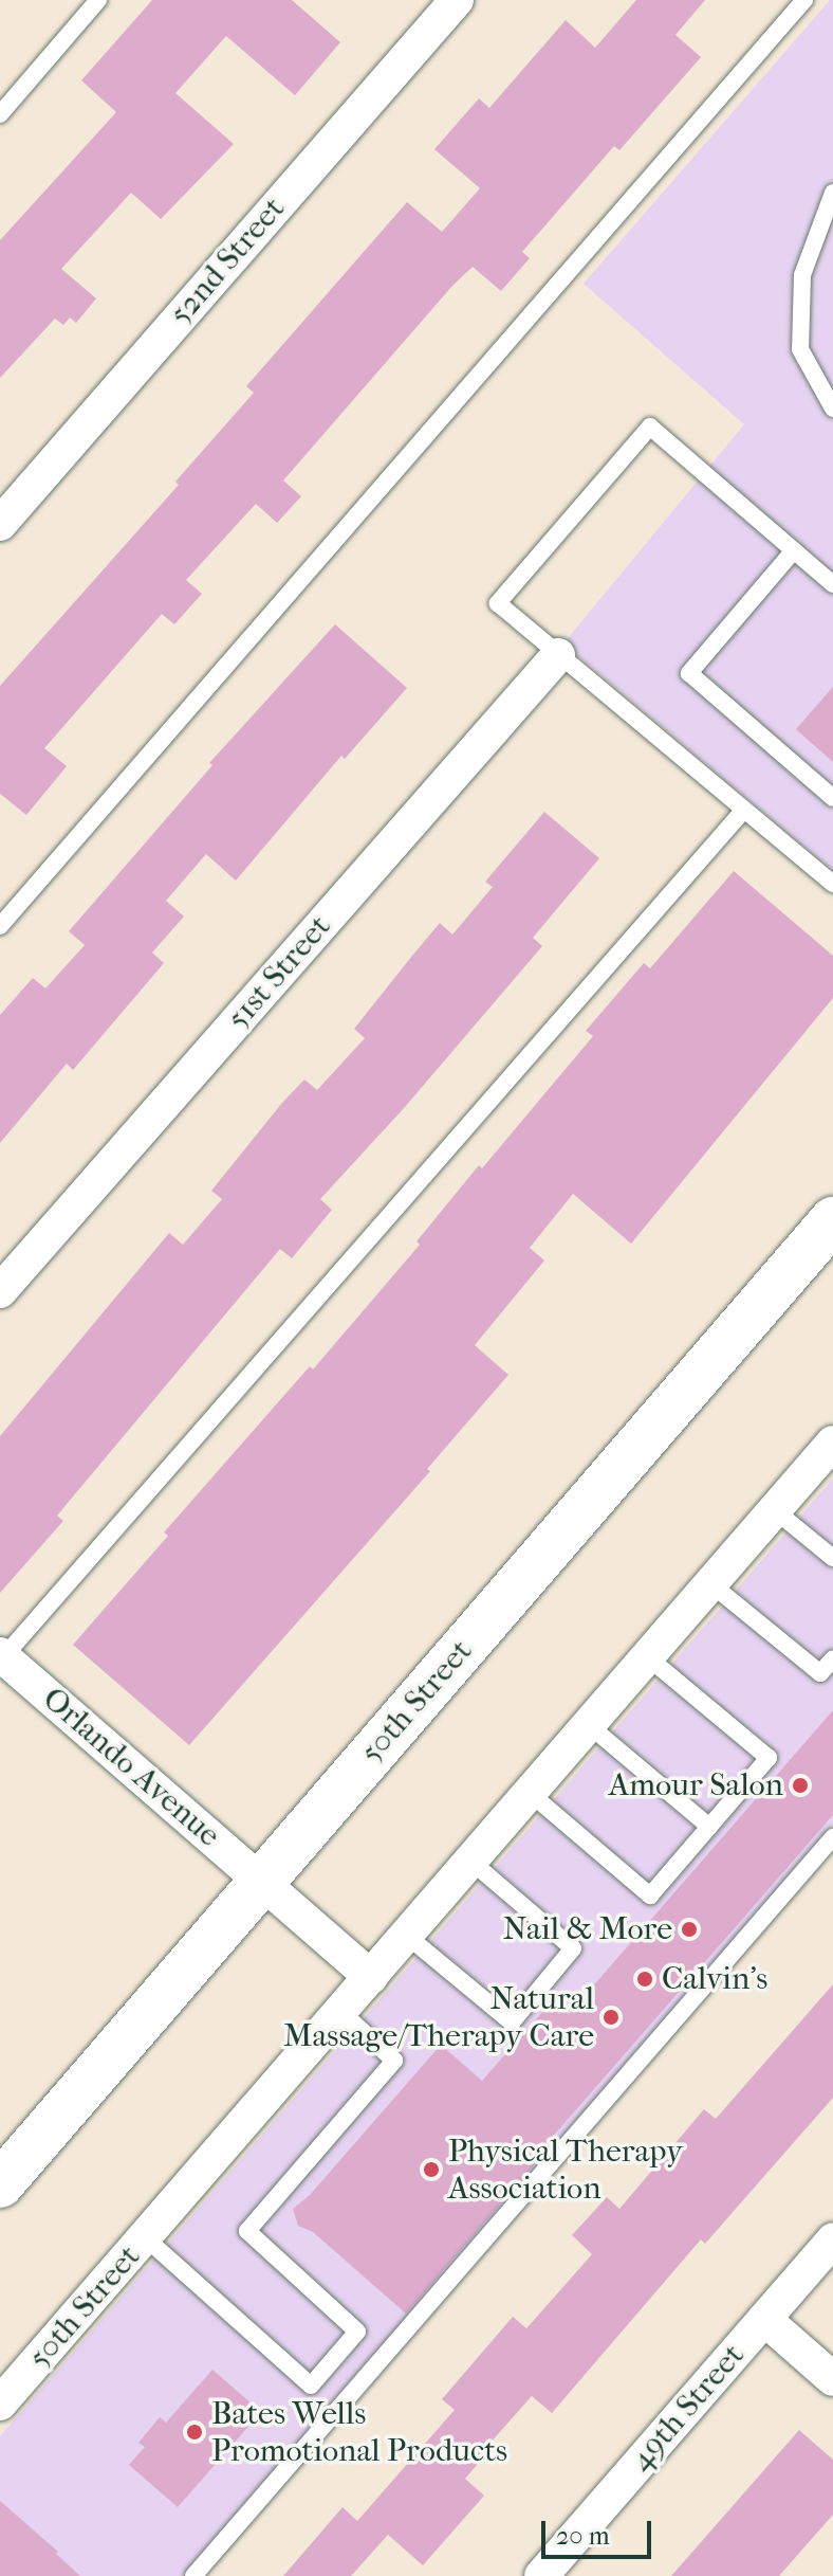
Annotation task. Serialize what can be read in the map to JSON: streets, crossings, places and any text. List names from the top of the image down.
{
  "streets": {
    "main road": ["50th Street"],
    "street": [
      "52nd Street",
      "51st Street",
      "Orlando Avenue",
      "49th Street"
    ]
  },
  "crossings": [
    ["50th Street", "Orlando Avenue"]
  ],
  "places": [
    "Amour Salon",
    "Nail & More",
    "Calvin's",
    "Natural Massage/Therapy Care",
    "Physical Therapy Association",
    "Bates Wells Promotional Products"
  ],
  "scale_bar": "20 m"
}
